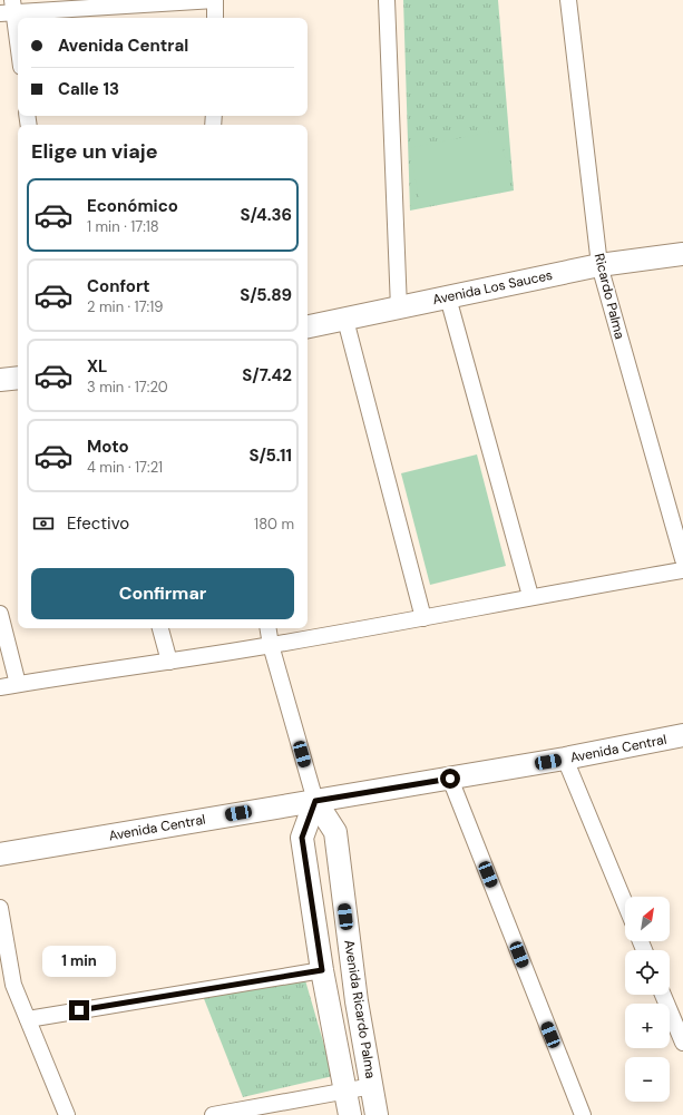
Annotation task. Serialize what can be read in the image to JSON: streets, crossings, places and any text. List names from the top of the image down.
{
  "streets": {
    "street": [
      "Avenida Los Sauces",
      "Ricardo Palma",
      "Avenida Central",
      "Avenida Ricardo Palma"
    ]
  },
  "crossings": [
    ["Avenida Los Sauces", "Ricardo Palma"],
    ["Avenida Central", "Avenida Ricardo Palma"]
  ],
  "north": "top right",
  "page": {
    "banner": ["Avenida Central", "Calle 13"],
    "heading": "Elige un viaje",
    "list": [
      {
        "name": "Económico",
        "note": "1 min · 17:18",
        "value": "S/4.36"
      },
      {
        "name": "Confort",
        "note": "2 min · 17:19",
        "value": "S/5.89"
      },
      {
        "name": "XL",
        "note": "3 min · 17:20",
        "value": "S/7.42"
      },
      {
        "name": "Moto",
        "note": "4 min · 17:21",
        "value": "S/5.11"
      }
    ],
    "pay": ["Efectivo", "180 m"],
    "buttons": "Confirmar",
    "map_buttons": ["+", "−"],
    "bubble": "1 min"
  }
}
